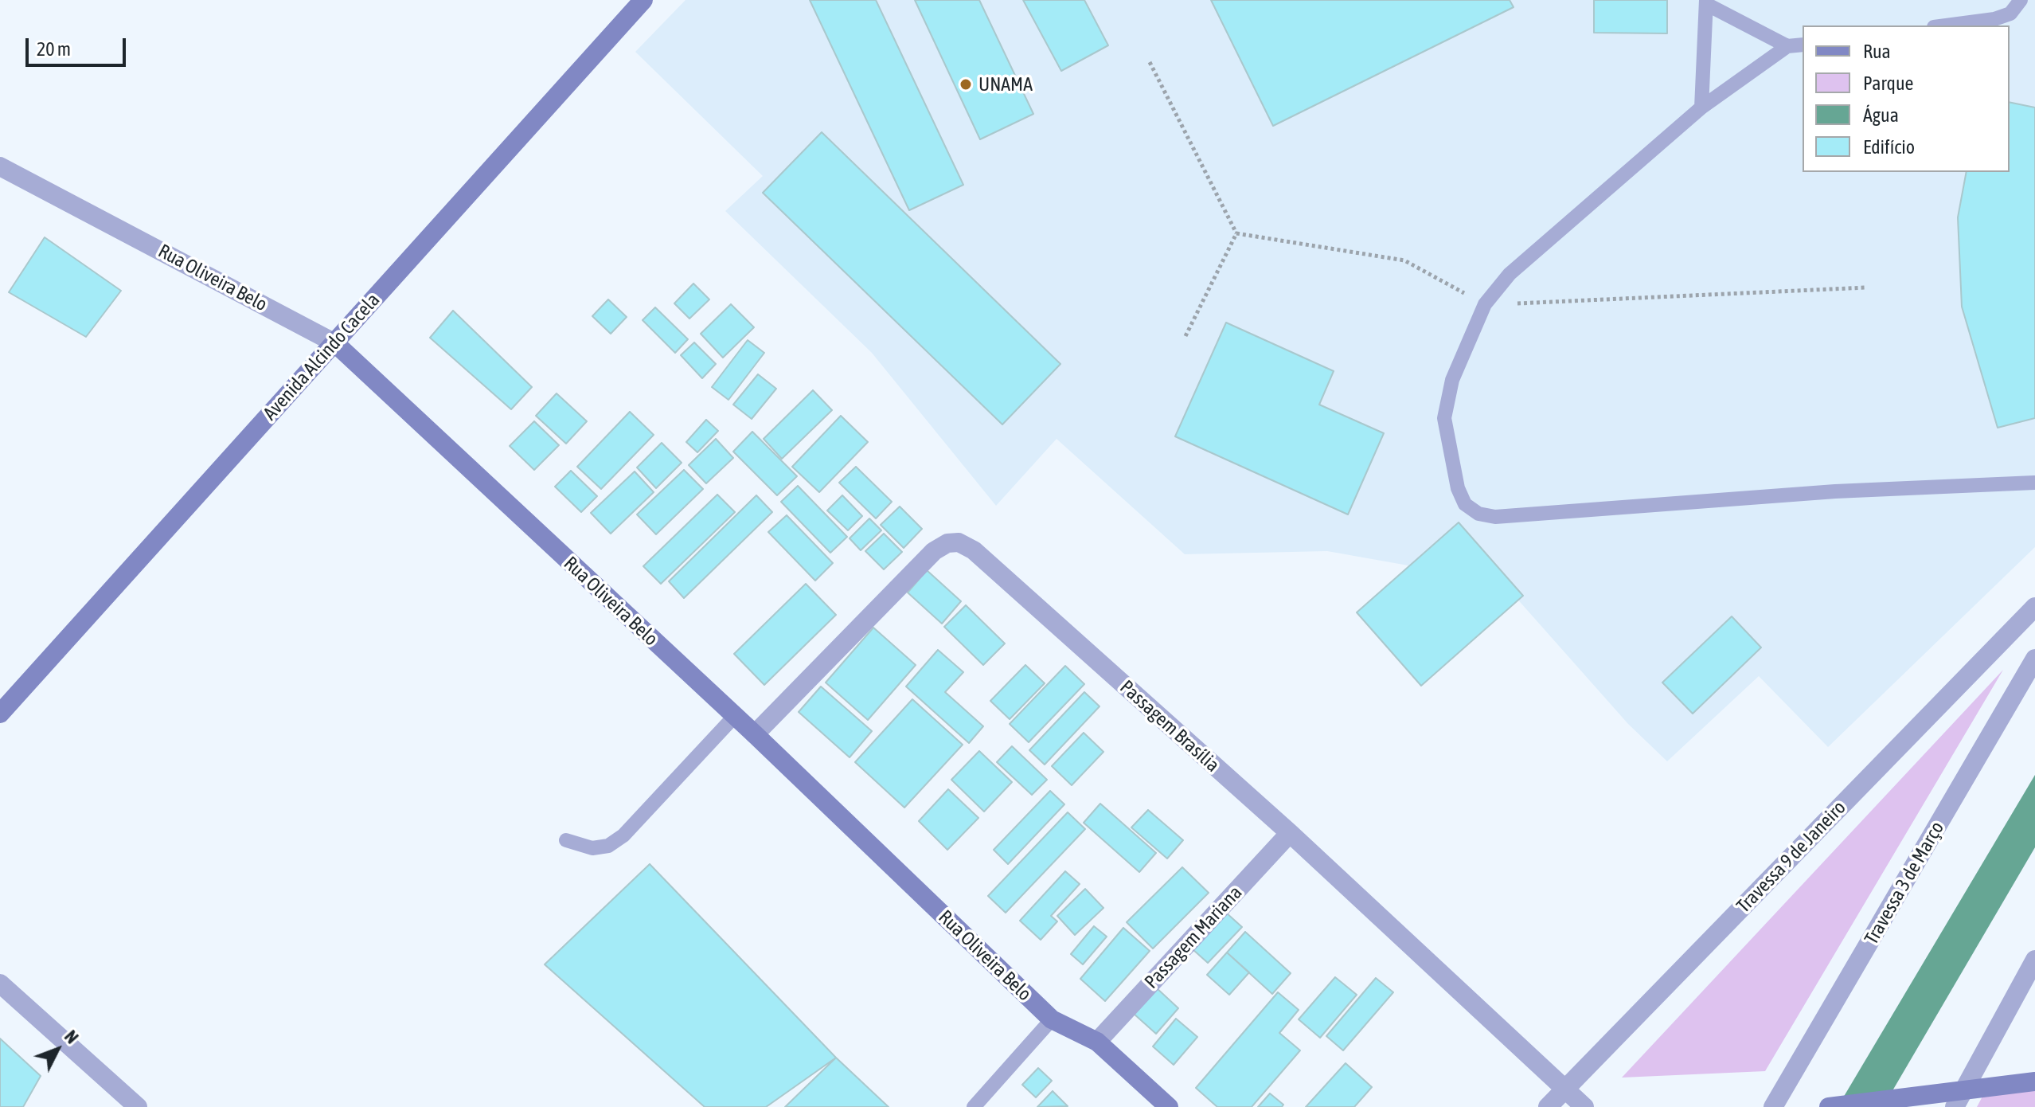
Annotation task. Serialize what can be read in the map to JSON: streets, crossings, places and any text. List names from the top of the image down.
{
  "streets": {
    "main road": ["Rua Oliveira Belo", "Avenida Alcindo Cacela"],
    "street": [
      "Passagem Brasília",
      "Travessa 9 de Janeiro",
      "Travessa 3 de Março",
      "Passagem Mariana"
    ]
  },
  "crossings": [
    ["Rua Oliveira Belo", "Avenida Alcindo Cacela"],
    ["Rua Oliveira Belo", "Passagem Brasília"],
    ["Rua Oliveira Belo", "Passagem Mariana"],
    ["Passagem Brasília", "Travessa 9 de Janeiro"],
    ["Passagem Brasília", "Passagem Mariana"]
  ],
  "places": ["UNAMA"],
  "legend": [
    "Rua",
    "Parque",
    "Água",
    "Edifício"
  ],
  "scale_bar": "20 m",
  "north": "top right"
}
